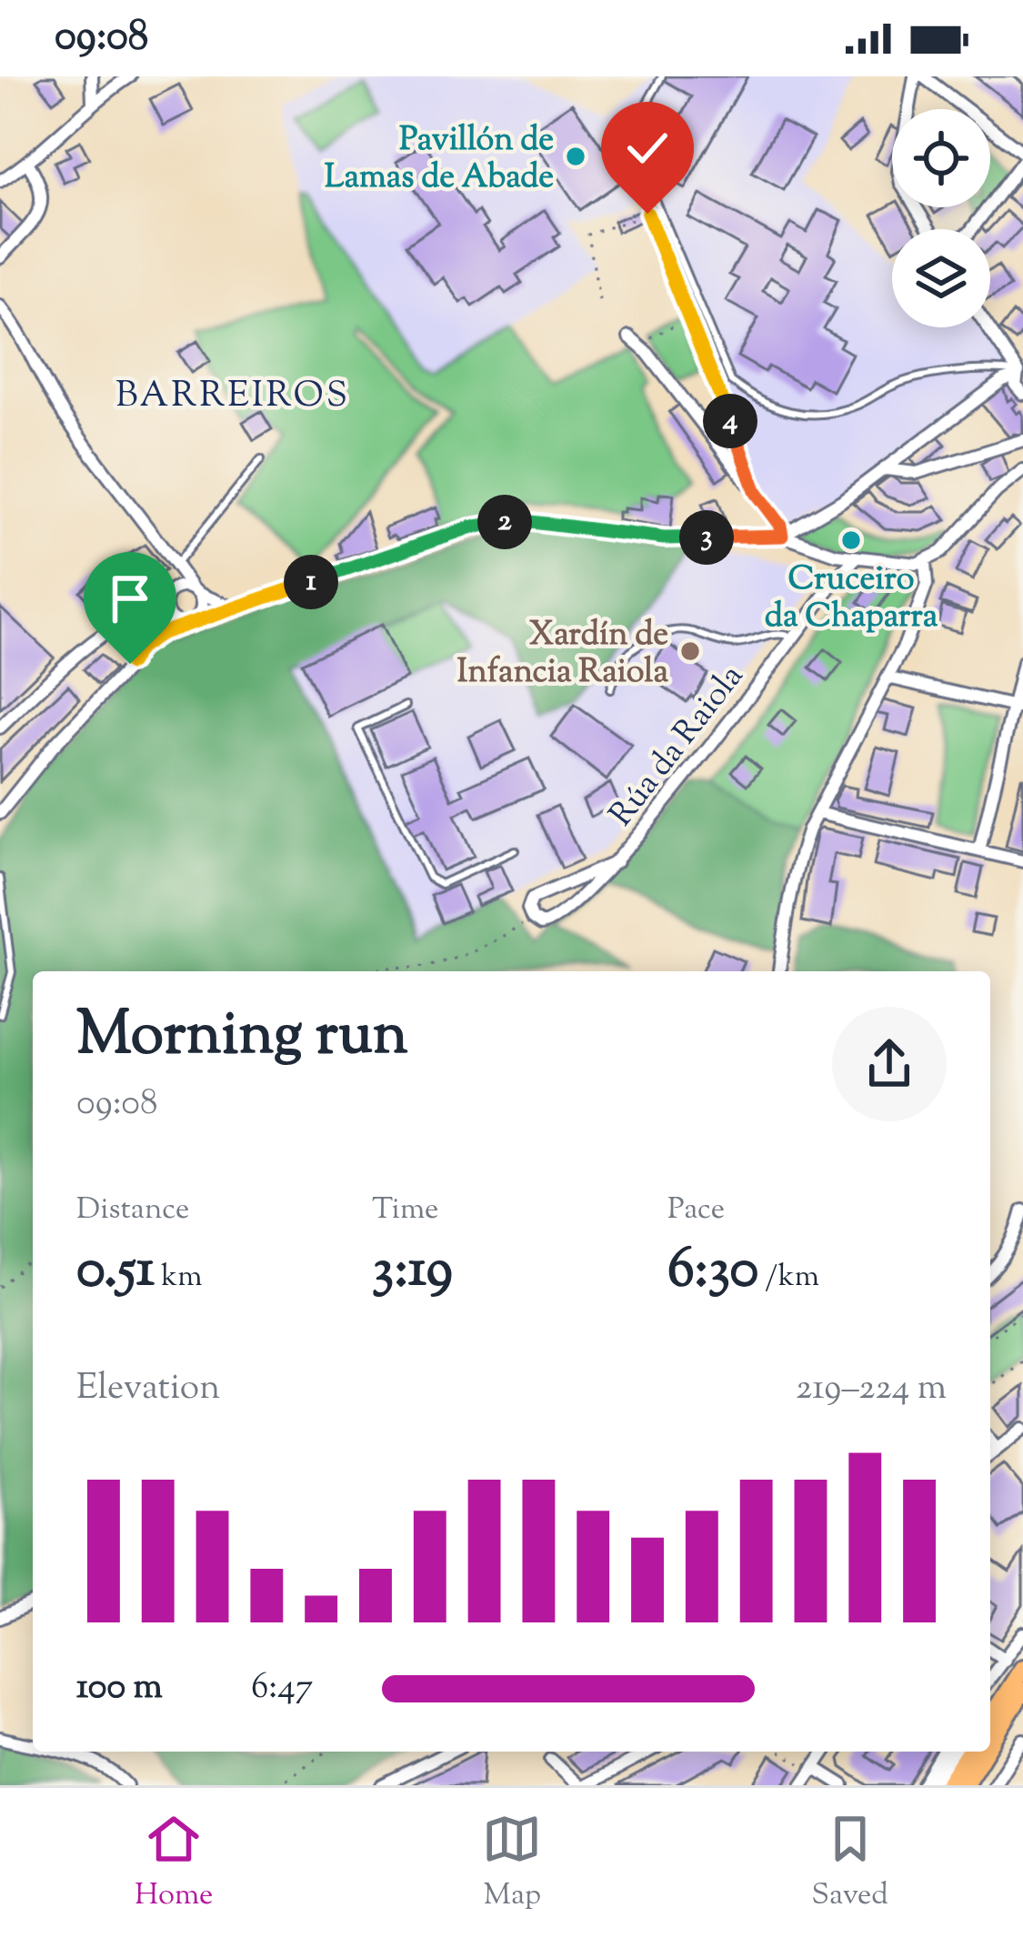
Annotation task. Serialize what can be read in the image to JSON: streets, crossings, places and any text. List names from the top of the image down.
{
  "streets": {
    "street": ["Rúa da Raiola"]
  },
  "districts": ["BARREIROS"],
  "places": ["Pavillón de Lamas de Abade", "Cruceiro da Chaparra", "Xardín de Infancia Raiola"],
  "page": {
    "status": "09:08",
    "pins": [
      "4",
      "2",
      "3",
      "1"
    ],
    "heading": ["Morning run", "09:08"],
    "stats": [
      ["Distance", "0.51 km"],
      ["Time", "3:19"],
      ["Pace", "6:30 /km"]
    ],
    "chart": ["Elevation", "219–224 m"],
    "list": [
      {
        "name": "100 m",
        "note": "6:47"
      }
    ],
    "tabs": ["Home", "Map", "Saved"]
  }
}
